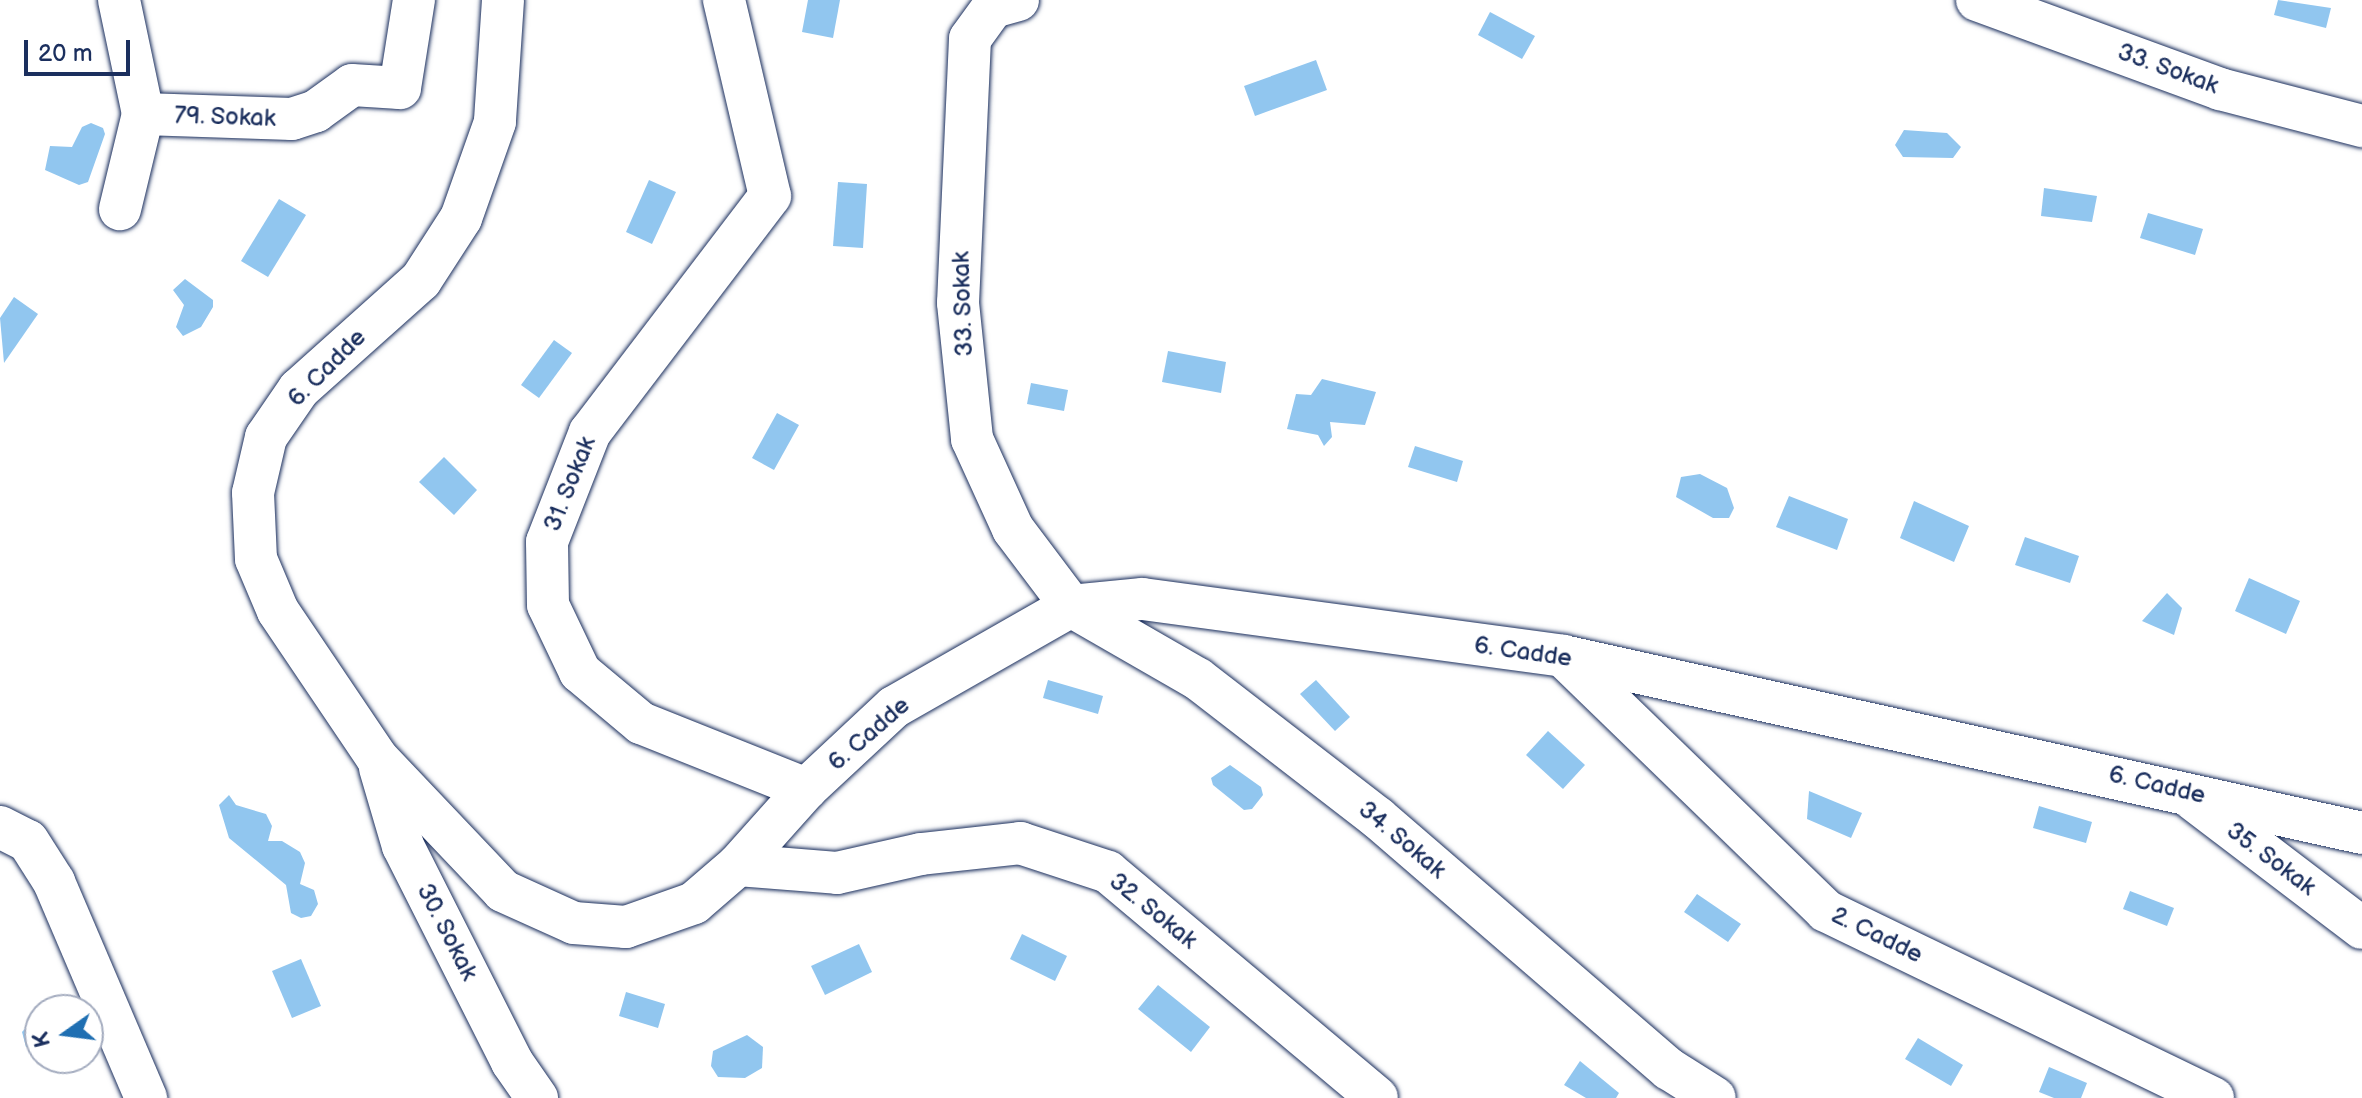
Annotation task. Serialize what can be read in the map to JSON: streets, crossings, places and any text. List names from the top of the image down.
{
  "streets": {
    "street": [
      "33. Sokak",
      "79. Sokak",
      "6. Cadde",
      "31. Sokak",
      "34. Sokak",
      "35. Sokak",
      "32. Sokak",
      "30. Sokak",
      "2. Cadde"
    ]
  },
  "crossings": [
    ["33. Sokak", "6. Cadde"],
    ["33. Sokak", "34. Sokak"],
    ["6. Cadde", "31. Sokak"],
    ["6. Cadde", "34. Sokak"],
    ["6. Cadde", "35. Sokak"],
    ["6. Cadde", "32. Sokak"],
    ["6. Cadde", "30. Sokak"],
    ["6. Cadde", "2. Cadde"]
  ],
  "scale_bar": "20 m",
  "north": "left"
}
